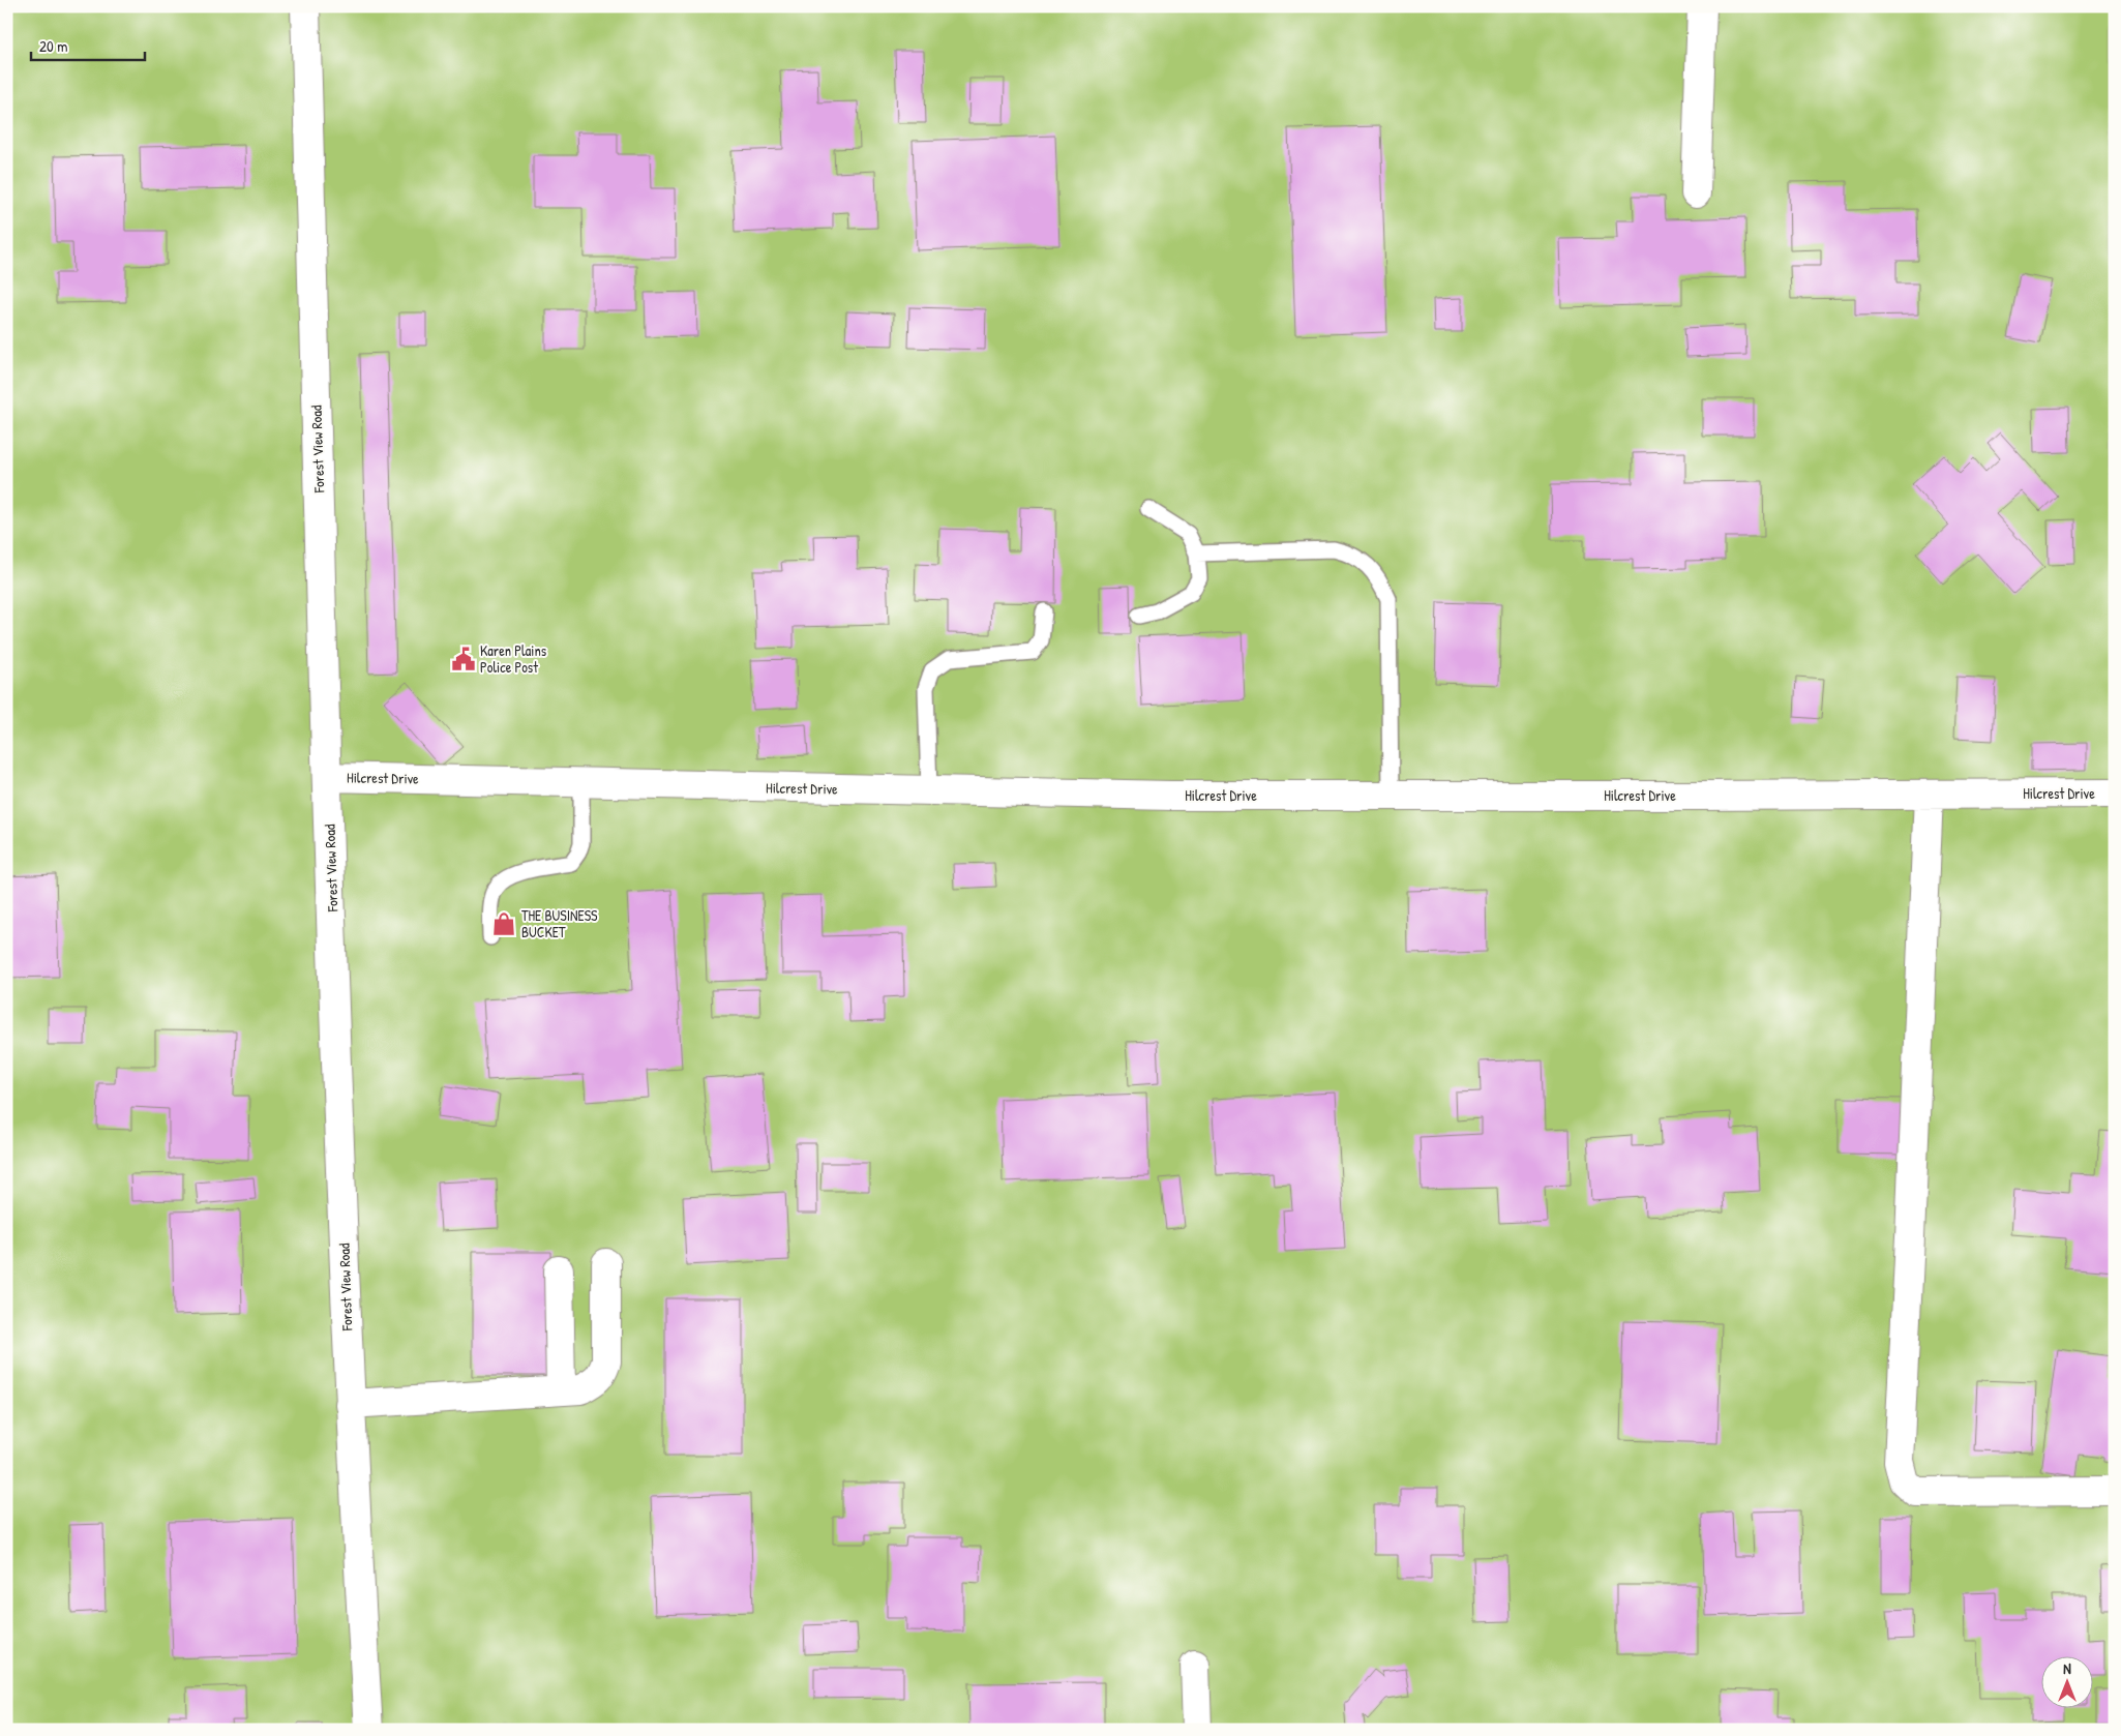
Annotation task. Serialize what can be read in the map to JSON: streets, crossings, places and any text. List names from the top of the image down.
{
  "streets": {
    "street": ["Forest View Road", "Hilcrest Drive"]
  },
  "crossings": [
    ["Forest View Road", "Hilcrest Drive"]
  ],
  "places": {
    "public building": ["Karen Plains Police Post"],
    "shop": ["THE BUSINESS BUCKET"]
  },
  "scale_bar": "20 m",
  "north": "top"
}
